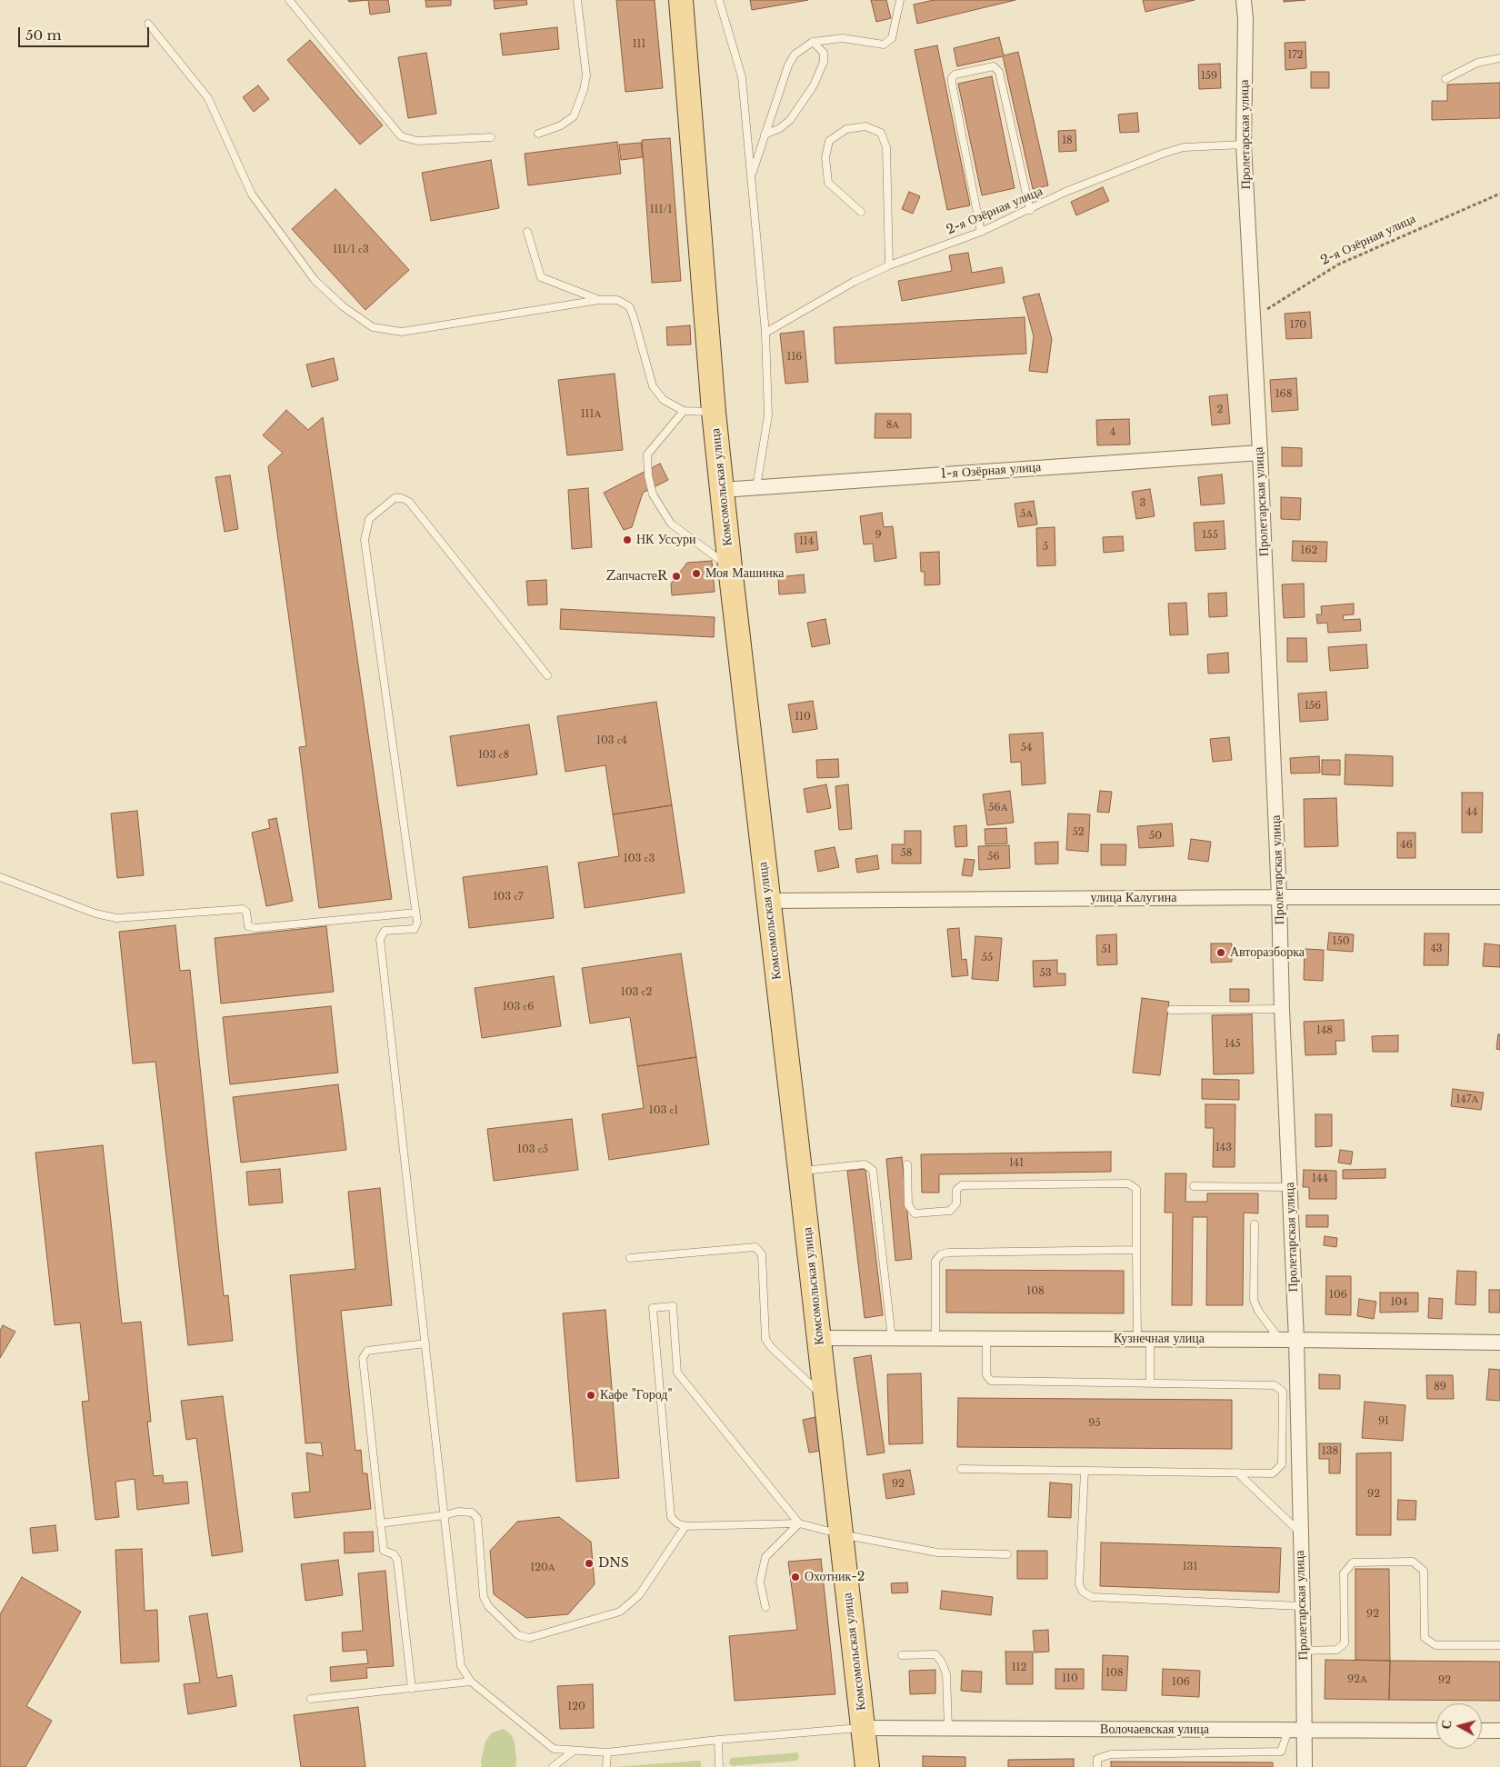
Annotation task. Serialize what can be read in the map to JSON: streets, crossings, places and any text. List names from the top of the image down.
{
  "streets": {
    "main road": ["Комсомольская улица"],
    "street": [
      "Пролетарская улица",
      "1-я Озёрная улица",
      "улица Калугина",
      "Кузнечная улица",
      "Волочаевская улица"
    ],
    "lane": ["2-я Озёрная улица"]
  },
  "crossings": [
    ["Пролетарская улица", "2-я Озёрная улица"],
    ["Пролетарская улица", "1-я Озёрная улица"],
    ["Пролетарская улица", "улица Калугина"],
    ["Пролетарская улица", "Кузнечная улица"],
    ["Пролетарская улица", "Волочаевская улица"],
    ["1-я Озёрная улица", "Комсомольская улица"],
    ["Комсомольская улица", "улица Калугина"],
    ["Комсомольская улица", "Кузнечная улица"],
    ["Комсомольская улица", "Волочаевская улица"]
  ],
  "places": [
    "НК Уссури",
    "Моя Машинка",
    "ZапчастеR",
    "Авторазборка",
    "Кафе \"Город\"",
    "DNS",
    "Охотник-2"
  ],
  "house_numbers": [
    "111",
    "172",
    "159",
    "18",
    "111/1",
    "111/1 с3",
    "170",
    "116",
    "168",
    "2",
    "111А",
    "8А",
    "4",
    "3",
    "5А",
    "9",
    "155",
    "114",
    "5",
    "162",
    "156",
    "110",
    "103 с4",
    "54",
    "103 с8",
    "56А",
    "44",
    "52",
    "50",
    "46",
    "58",
    "56",
    "103 с3",
    "103 с7",
    "150",
    "43",
    "51",
    "55",
    "53",
    "103 с2",
    "103 с6",
    "148",
    "145",
    "147А",
    "103 с1",
    "143",
    "103 с5",
    "141",
    "144",
    "108",
    "106",
    "104",
    "89",
    "91",
    "95",
    "138",
    "92",
    "92",
    "131",
    "120А",
    "92",
    "112",
    "108",
    "110",
    "92А",
    "92",
    "106",
    "120"
  ],
  "scale_bar": "50 m",
  "north": "left"
}
